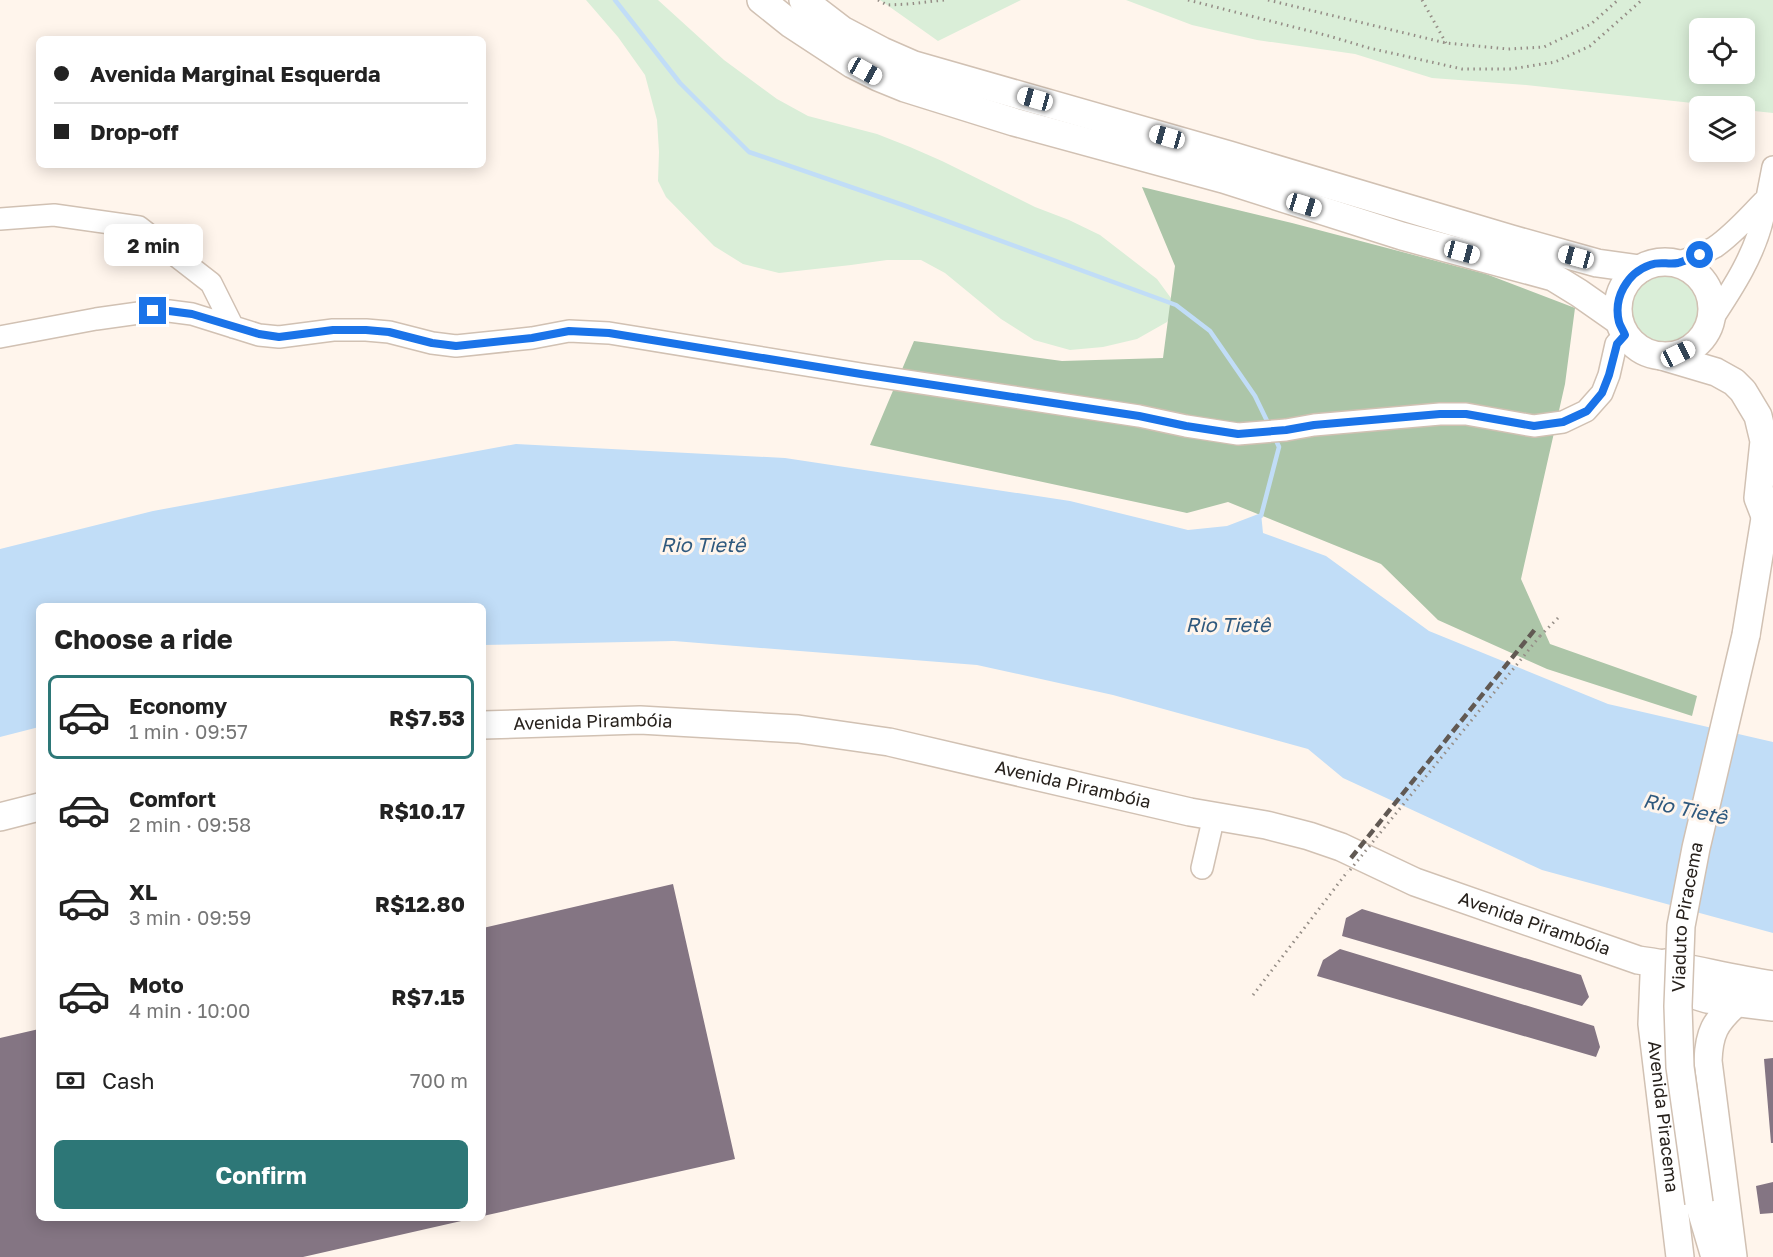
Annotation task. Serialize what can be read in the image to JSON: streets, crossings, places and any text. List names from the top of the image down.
{
  "streets": {
    "main road": ["Avenida Pirambóia", "Viaduto Piracema", "Avenida Piracema"]
  },
  "crossings": [
    ["Avenida Pirambóia", "Avenida Piracema"]
  ],
  "water": ["Rio Tietê"],
  "page": {
    "banner": ["Avenida Marginal Esquerda", "Drop-off"],
    "bubble": "2 min",
    "heading": "Choose a ride",
    "list": [
      {
        "name": "Economy",
        "note": "1 min · 09:57",
        "value": "R$7.53"
      },
      {
        "name": "Comfort",
        "note": "2 min · 09:58",
        "value": "R$10.17"
      },
      {
        "name": "XL",
        "note": "3 min · 09:59",
        "value": "R$12.80"
      },
      {
        "name": "Moto",
        "note": "4 min · 10:00",
        "value": "R$7.15"
      }
    ],
    "pay": ["Cash", "700 m"],
    "buttons": "Confirm"
  }
}
